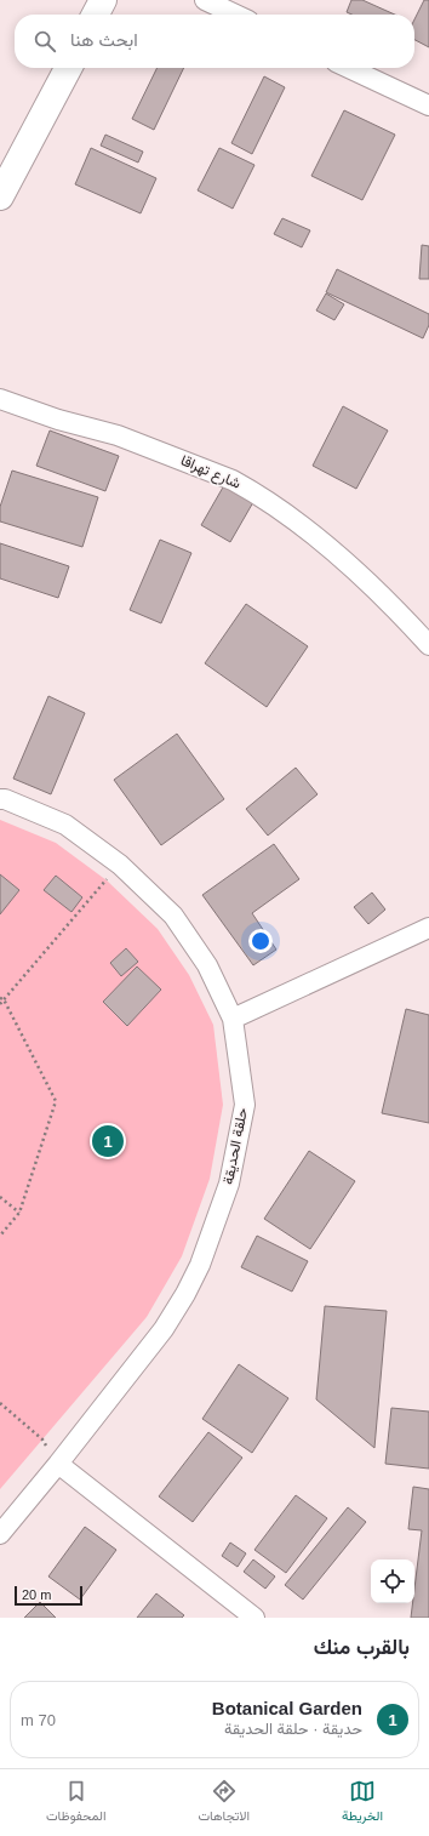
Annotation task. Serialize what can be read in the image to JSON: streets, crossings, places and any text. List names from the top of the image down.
{
  "streets": {
    "street": ["شارع تهراقا", "حلقة الحديقة"]
  },
  "scale_bar": "20 m",
  "page": {
    "search": "ابحث هنا",
    "pins": "1",
    "scale": "20 m",
    "heading": "بالقرب منك",
    "list": [
      {
        "mark": "1",
        "name": "Botanical Garden",
        "note": "حديقة · حلقة الحديقة",
        "value": "70 m"
      }
    ],
    "nav": ["الخريطة", "الاتجاهات", "المحفوظات"]
  }
}
